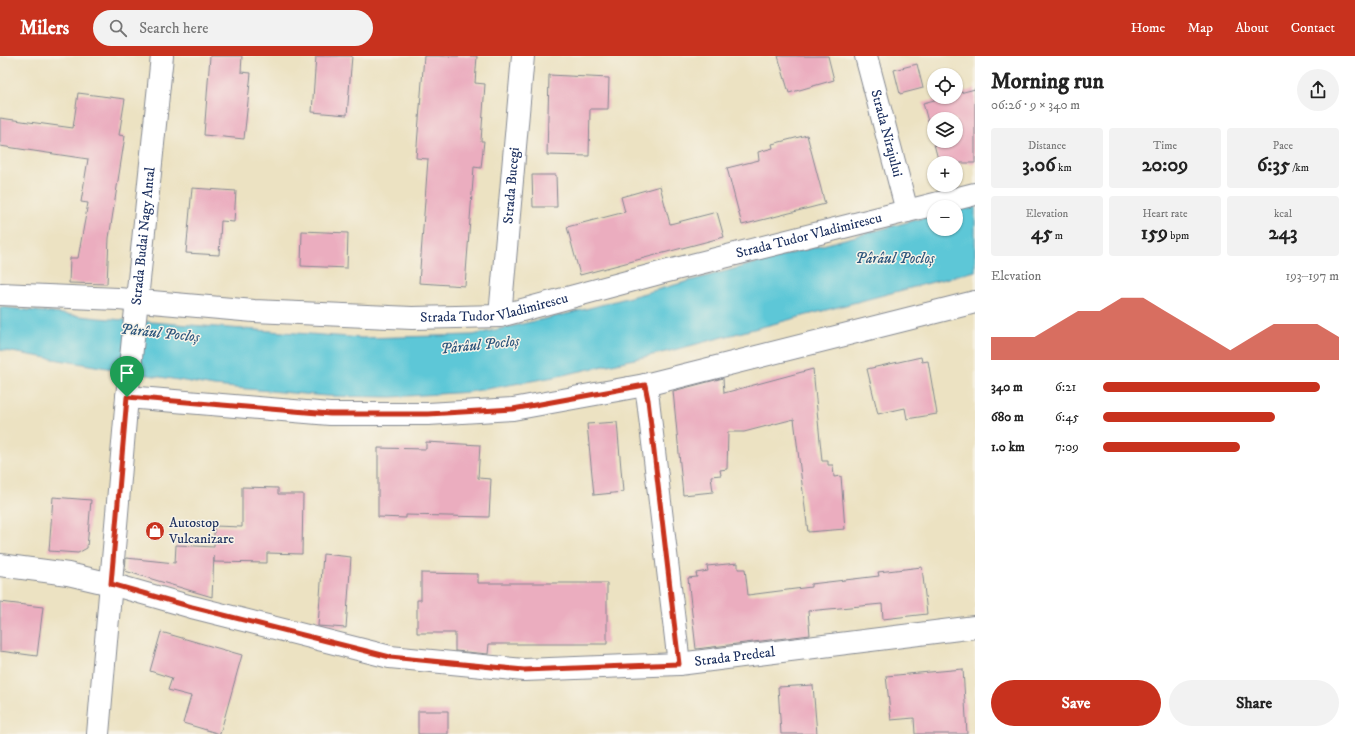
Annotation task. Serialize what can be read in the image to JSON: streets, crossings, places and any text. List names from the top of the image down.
{
  "streets": {
    "street": [
      "Strada Nirajului",
      "Strada Bucegi",
      "Strada Budai Nagy Antal",
      "Strada Tudor Vladimirescu",
      "Strada Predeal"
    ]
  },
  "crossings": [
    ["Strada Nirajului", "Strada Tudor Vladimirescu"],
    ["Strada Bucegi", "Strada Tudor Vladimirescu"],
    ["Strada Budai Nagy Antal", "Strada Tudor Vladimirescu"],
    ["Strada Budai Nagy Antal", "Strada Predeal"]
  ],
  "water": ["Pârâul Pocloș"],
  "places": {
    "shop": ["Autostop Vulcanizare"]
  },
  "page": {
    "header": "Milers",
    "search": "Search here",
    "nav": [
      "Home",
      "Map",
      "About",
      "Contact"
    ],
    "heading": ["Morning run", "06:26 · 9 × 340 m"],
    "map_buttons": ["+", "−"],
    "stats": [
      ["Distance", "3.06 km"],
      ["Time", "20:09"],
      ["Pace", "6:35 /km"],
      ["Elevation", "45 m"],
      ["Heart rate", "159 bpm"],
      ["kcal", "243"]
    ],
    "chart": ["Elevation", "193–197 m"],
    "list": [
      {
        "name": "340 m",
        "note": "6:21"
      },
      {
        "name": "680 m",
        "note": "6:45"
      },
      {
        "name": "1.0 km",
        "note": "7:09"
      }
    ],
    "buttons": ["Save", "Share"]
  }
}
